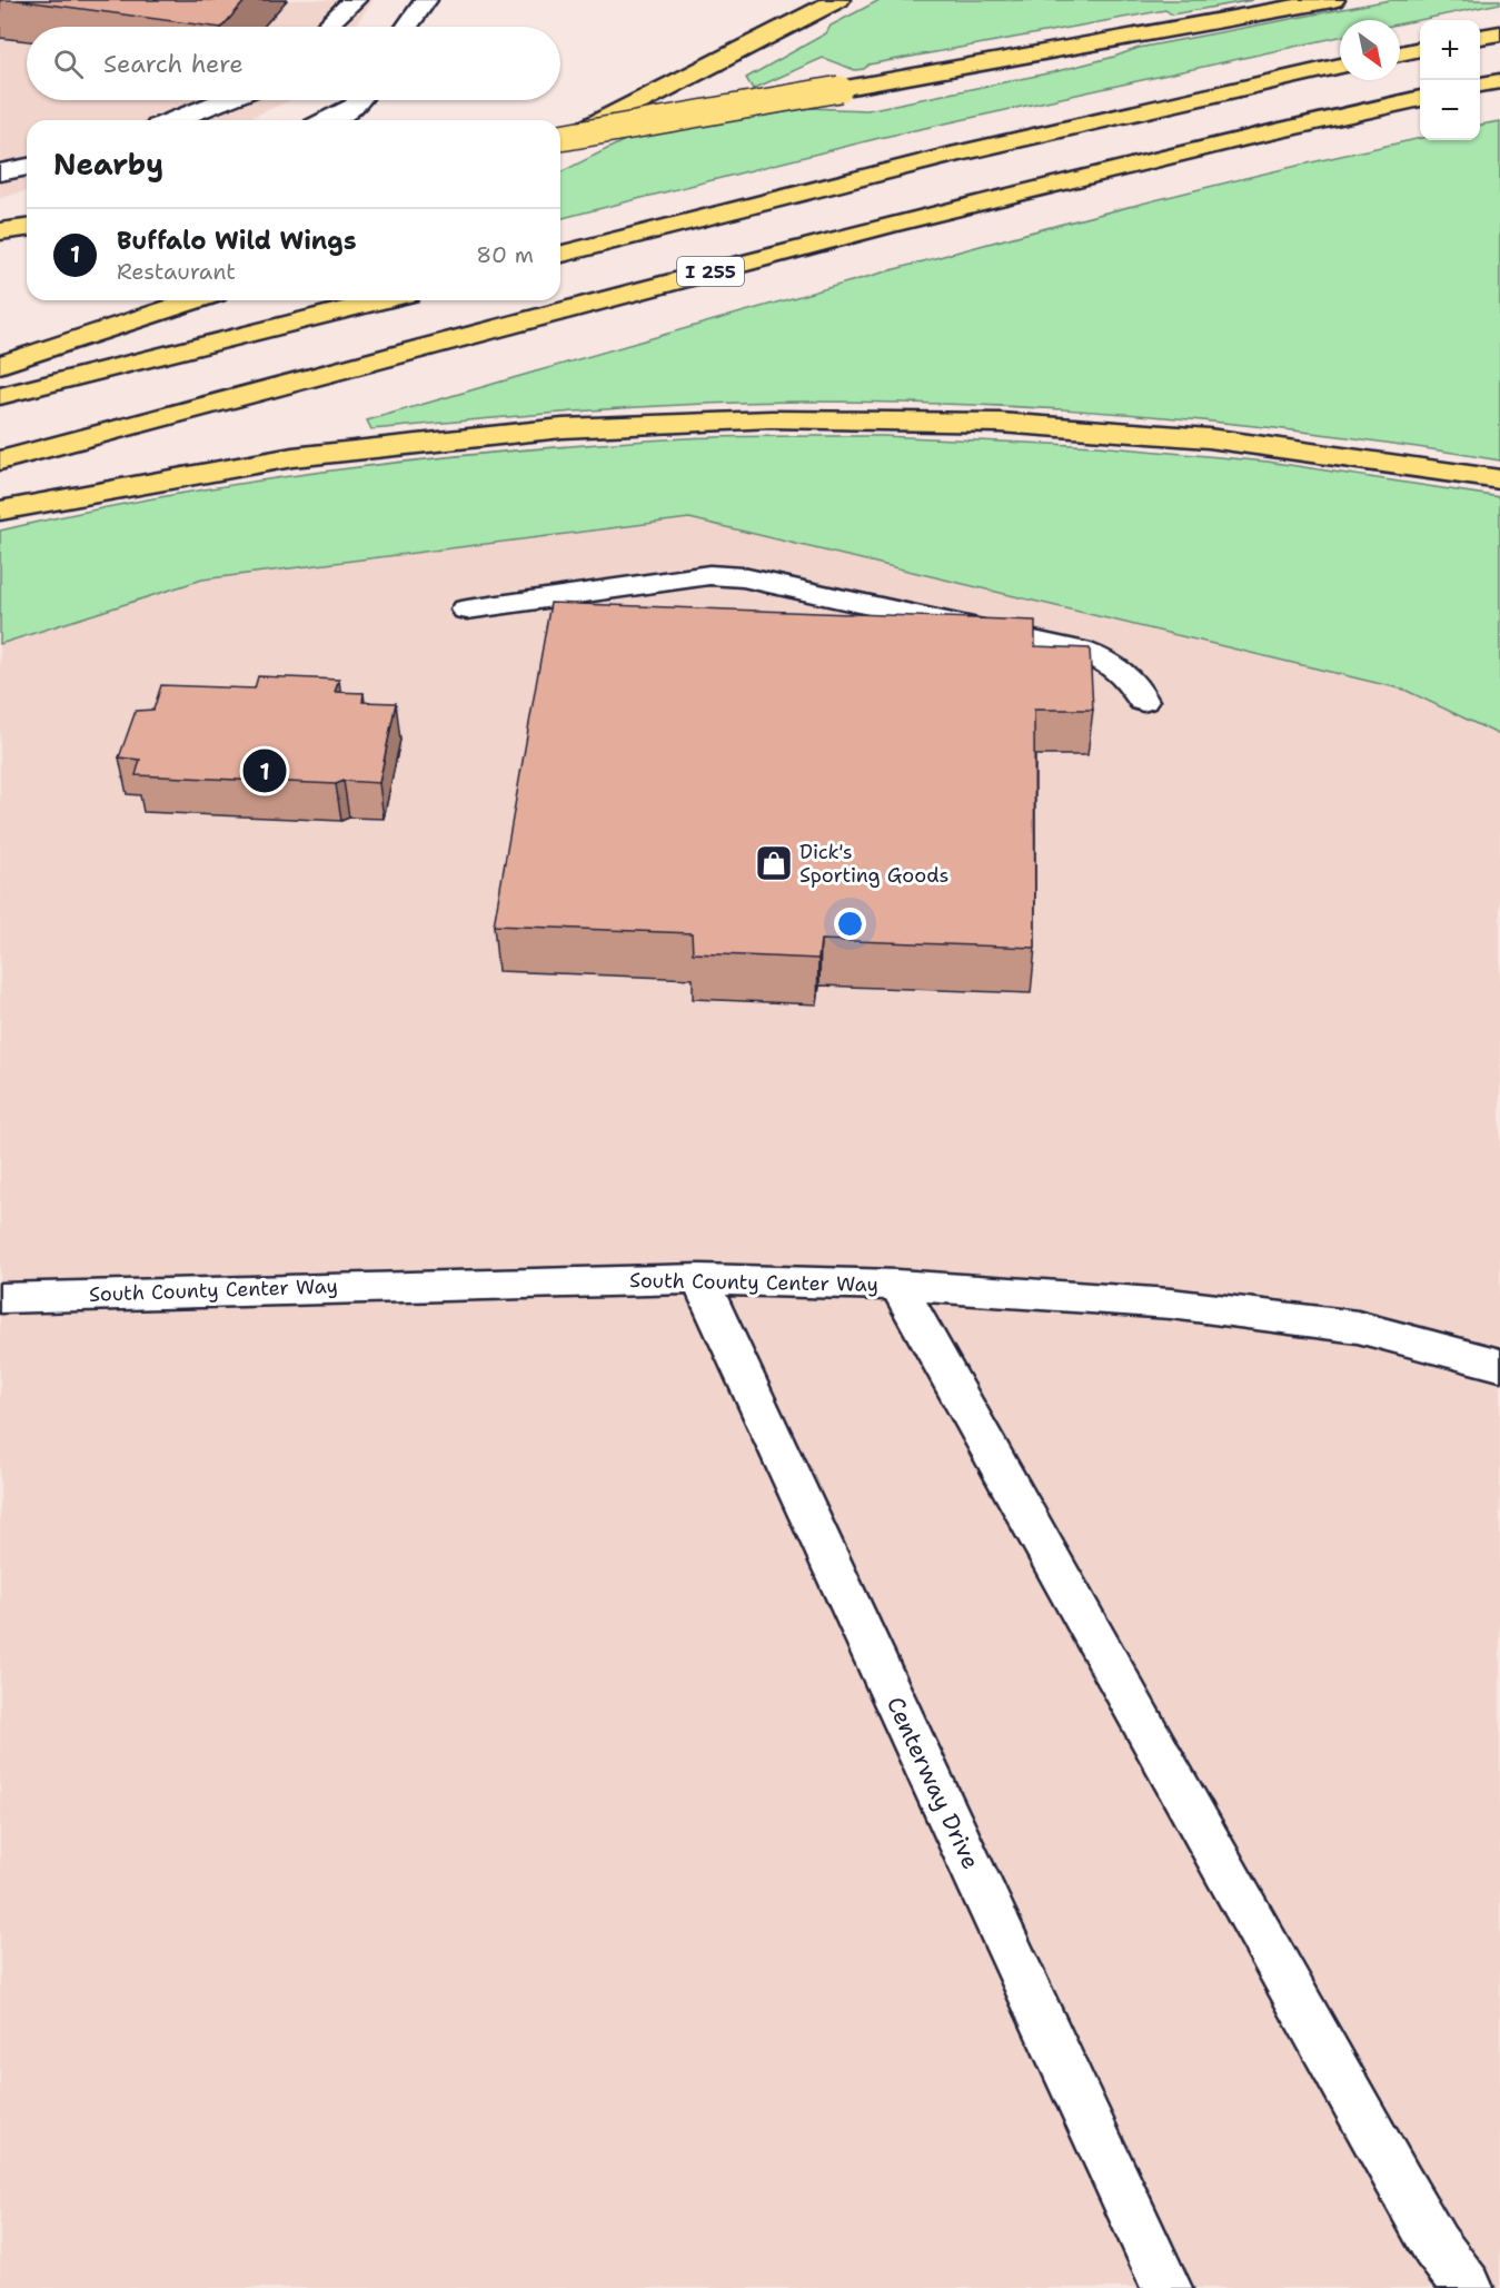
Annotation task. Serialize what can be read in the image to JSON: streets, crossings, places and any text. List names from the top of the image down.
{
  "streets": {
    "highway": ["I 255"],
    "lane": ["South County Center Way", "Centerway Drive"]
  },
  "crossings": [
    ["South County Center Way", "Centerway Drive"]
  ],
  "places": {
    "shop": ["Dick's Sporting Goods"]
  },
  "north": "bottom right",
  "page": {
    "map_buttons": ["+", "−"],
    "search": "Search here",
    "heading": "Nearby",
    "list": [
      {
        "mark": "1",
        "name": "Buffalo Wild Wings",
        "note": "Restaurant",
        "value": "80 m"
      }
    ],
    "pins": "1"
  }
}
